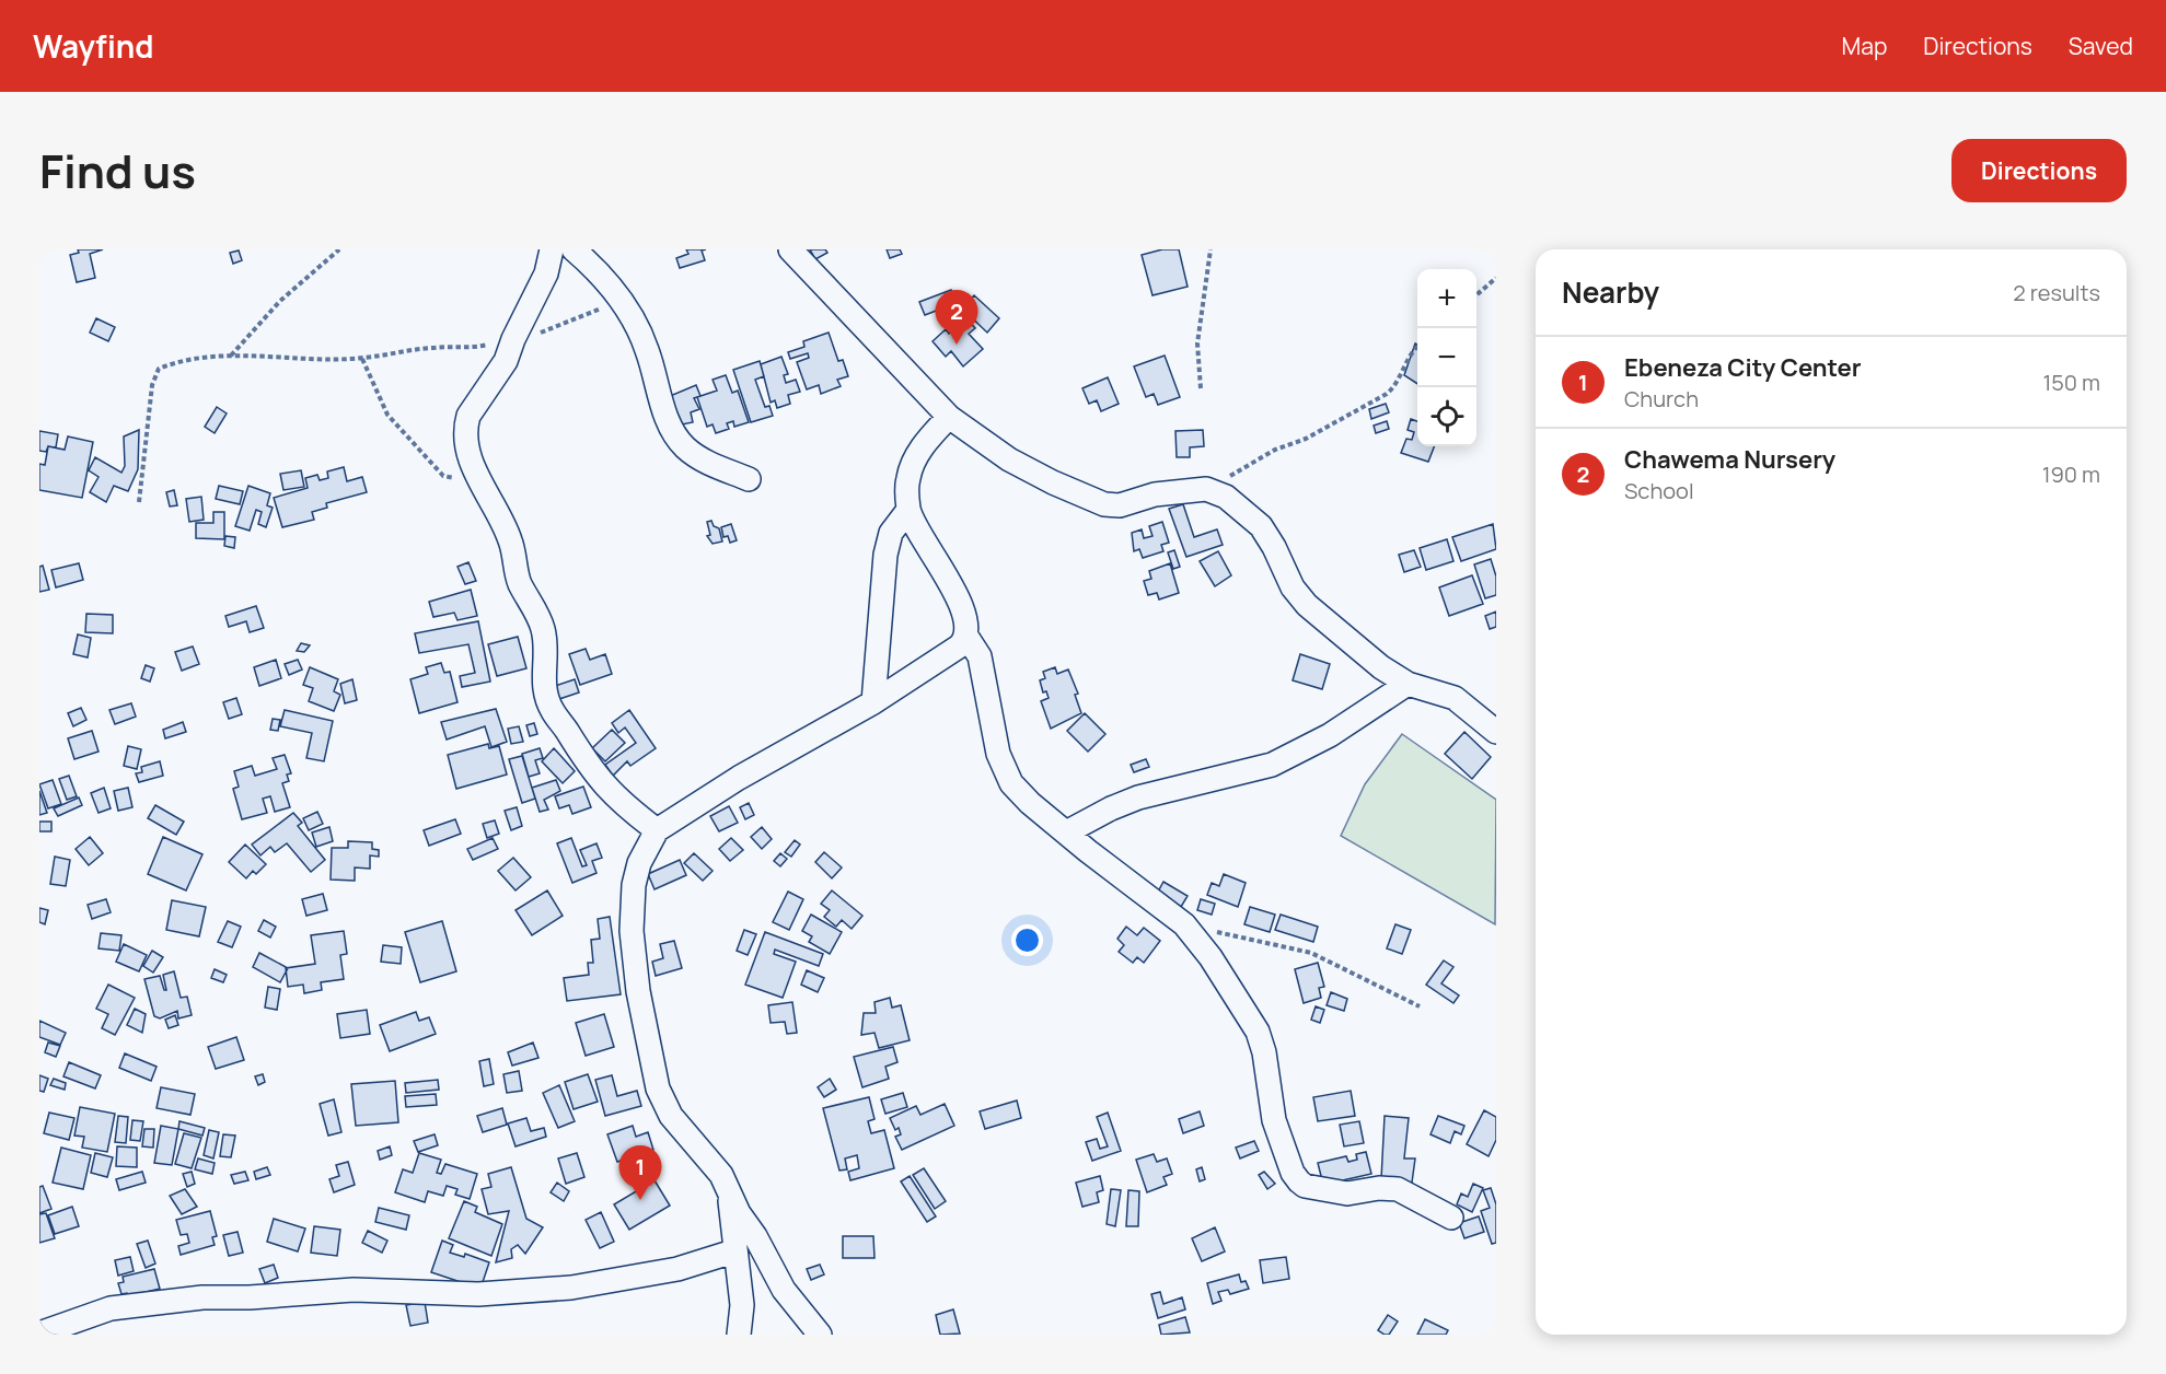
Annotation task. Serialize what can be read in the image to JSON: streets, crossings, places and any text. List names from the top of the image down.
{
  "page": {
    "header": "Wayfind",
    "nav": ["Map", "Directions", "Saved"],
    "title": "Find us",
    "buttons": "Directions",
    "heading": ["Nearby", "2 results"],
    "map_buttons": ["+", "−"],
    "pins": ["2", "1"],
    "list": [
      {
        "mark": "1",
        "name": "Ebeneza City Center",
        "note": "Church",
        "value": "150 m"
      },
      {
        "mark": "2",
        "name": "Chawema Nursery",
        "note": "School",
        "value": "190 m"
      }
    ]
  }
}
